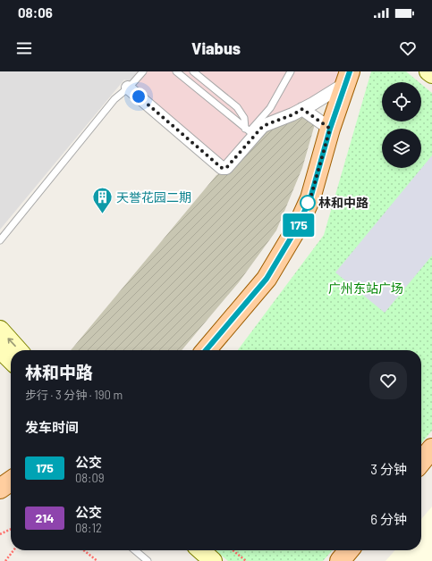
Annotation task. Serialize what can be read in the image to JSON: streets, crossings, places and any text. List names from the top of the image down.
{
  "parks": ["广州东站广场"],
  "places": {
    "other": ["林和中路"],
    "building": ["天誉花园二期"]
  },
  "lines": ["bus line 175"],
  "page": {
    "status": "08:06",
    "header": "Viabus",
    "on_map": "175",
    "heading": [
      ["林和中路", "步行 · 3 分钟 · 190 m"],
      "发车时间"
    ],
    "list": [
      {
        "mark": "175",
        "name": "公交",
        "note": "08:09",
        "value": "3 分钟"
      },
      {
        "mark": "214",
        "name": "公交",
        "note": "08:12",
        "value": "6 分钟"
      }
    ]
  }
}
